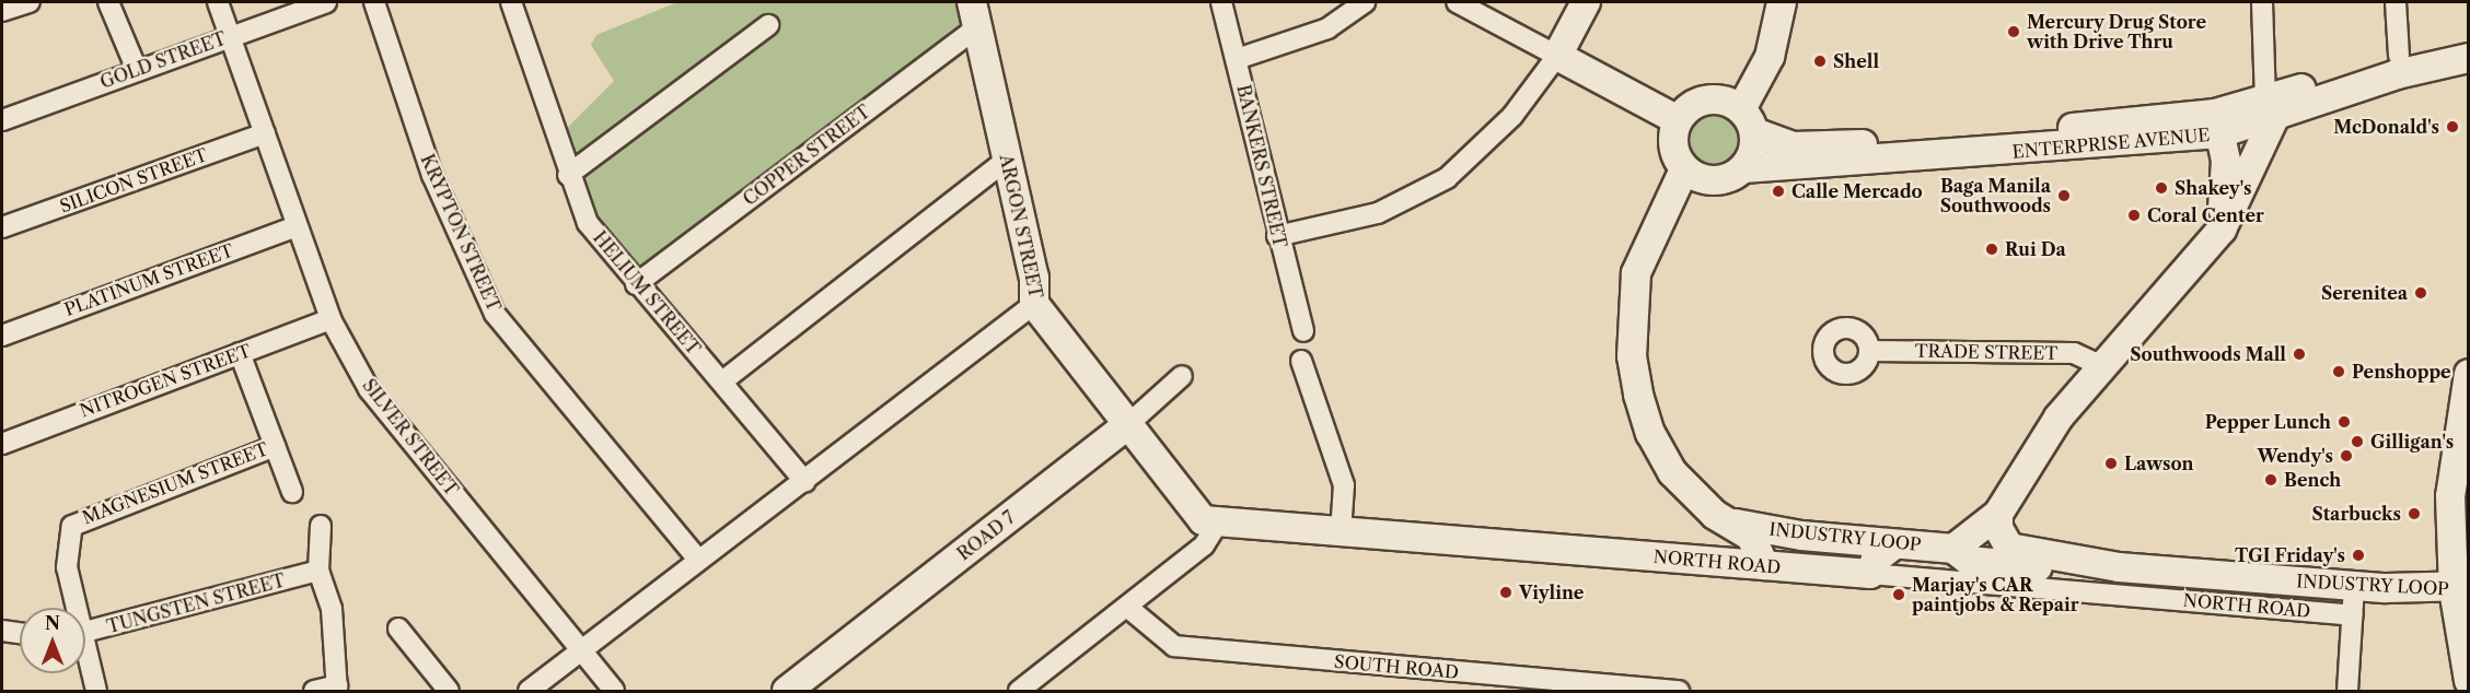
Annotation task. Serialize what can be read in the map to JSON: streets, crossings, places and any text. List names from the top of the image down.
{
  "streets": {
    "street": [
      "GOLD STREET",
      "ENTERPRISE AVENUE",
      "COPPER STREET",
      "BANKERS STREET",
      "SILICON STREET",
      "ARGON STREET",
      "KRYPTON STREET",
      "PLATINUM STREET",
      "HELIUM STREET",
      "TRADE STREET",
      "NITROGEN STREET",
      "SILVER STREET",
      "MAGNESIUM STREET",
      "ROAD 7",
      "INDUSTRY LOOP",
      "NORTH ROAD",
      "TUNGSTEN STREET",
      "SOUTH ROAD"
    ]
  },
  "crossings": [
    ["GOLD STREET", "SILVER STREET"],
    ["COPPER STREET", "ARGON STREET"],
    ["COPPER STREET", "HELIUM STREET"],
    ["SILICON STREET", "SILVER STREET"],
    ["ARGON STREET", "ROAD 7"],
    ["ARGON STREET", "NORTH ROAD"],
    ["PLATINUM STREET", "SILVER STREET"],
    ["NITROGEN STREET", "SILVER STREET"],
    ["NITROGEN STREET", "MAGNESIUM STREET"],
    ["ROAD 7", "NORTH ROAD"]
  ],
  "places": [
    "Mercury Drug Store with Drive Thru",
    "Shell",
    "McDonald's",
    "Shakey's",
    "Calle Mercado",
    "Baga Manila Southwoods",
    "Coral Center",
    "Rui Da",
    "Serenitea",
    "Southwoods Mall",
    "Penshoppe",
    "Pepper Lunch",
    "Gilligan's",
    "Wendy's",
    "Lawson",
    "Bench",
    "Starbucks",
    "TGI Friday's",
    "Viyline",
    "Marjay's CAR paintjobs & Repair"
  ],
  "north": "top"
}
